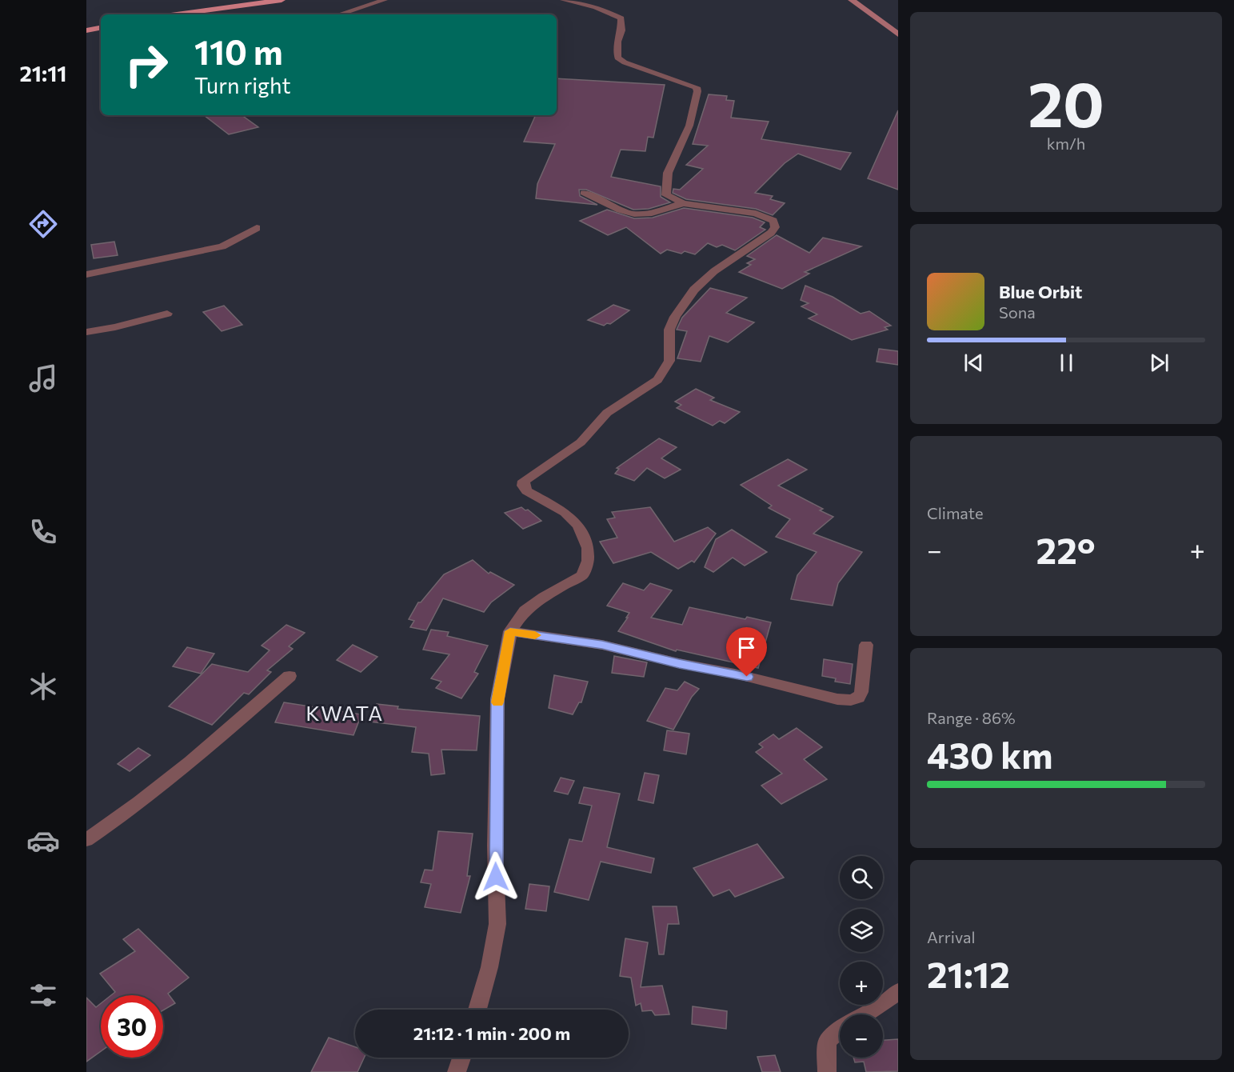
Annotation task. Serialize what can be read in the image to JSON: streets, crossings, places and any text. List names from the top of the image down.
{
  "districts": ["KWATA"],
  "page": {
    "tabs": "21:11",
    "tile": [
      ["20", "km/h"],
      "Climate",
      ["Range · 86%", "430 km"],
      ["Arrival", "21:12"]
    ],
    "turn": ["110 m", "Turn right"],
    "song": ["Blue Orbit", "Sona"],
    "heat": ["−", "22°", "+"],
    "map_buttons": ["+", "−"],
    "limit": "30",
    "trip": "21:12 · 1 min · 200 m"
  }
}
